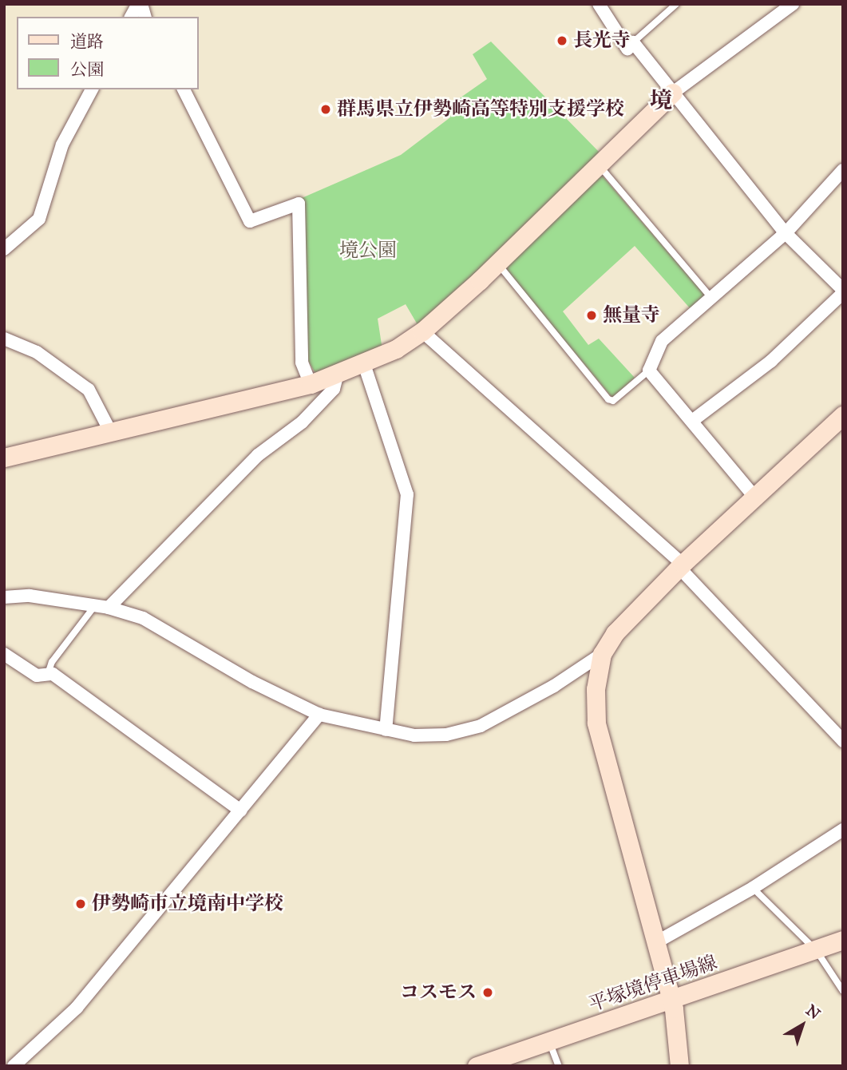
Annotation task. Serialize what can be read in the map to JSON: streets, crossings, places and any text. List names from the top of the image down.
{
  "streets": {
    "street": ["平塚境停車場線"]
  },
  "districts": ["境"],
  "parks": ["境公園"],
  "places": [
    "長光寺",
    "群馬県立伊勢崎高等特別支援学校",
    "無量寺",
    "伊勢崎市立境南中学校",
    "コスモス"
  ],
  "legend": ["道路", "公園"],
  "north": "top right"
}
